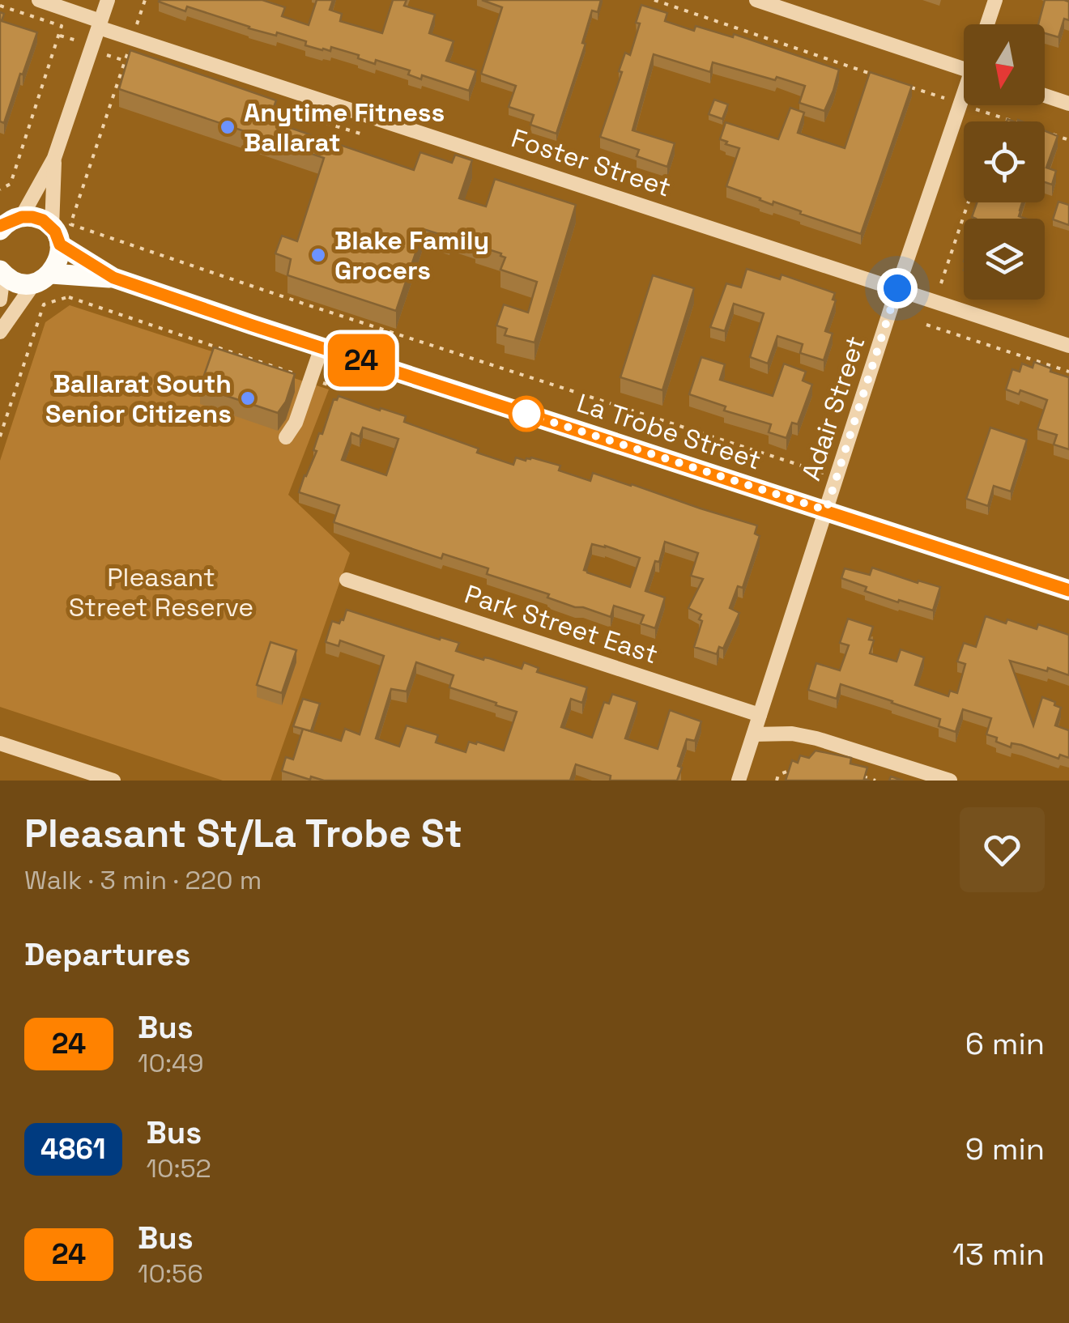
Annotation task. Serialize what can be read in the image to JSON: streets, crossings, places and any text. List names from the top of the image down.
{
  "streets": {
    "main road": ["La Trobe Street"],
    "street": ["Foster Street", "Adair Street", "Park Street East"]
  },
  "crossings": [
    ["Foster Street", "Adair Street"],
    ["Adair Street", "La Trobe Street"],
    ["Adair Street", "Park Street East"]
  ],
  "parks": ["Pleasant Street Reserve"],
  "places": ["Anytime Fitness Ballarat", "Blake Family Grocers", "Ballarat South Senior Citizens"],
  "lines": ["bus line 24"],
  "north": "bottom",
  "page": {
    "on_map": "24",
    "heading": [
      ["Pleasant St/La Trobe St", "Walk · 3 min · 220 m"],
      "Departures"
    ],
    "list": [
      {
        "mark": "24",
        "name": "Bus",
        "note": "10:49",
        "value": "6 min"
      },
      {
        "mark": "4861",
        "name": "Bus",
        "note": "10:52",
        "value": "9 min"
      },
      {
        "mark": "24",
        "name": "Bus",
        "note": "10:56",
        "value": "13 min"
      }
    ]
  }
}
